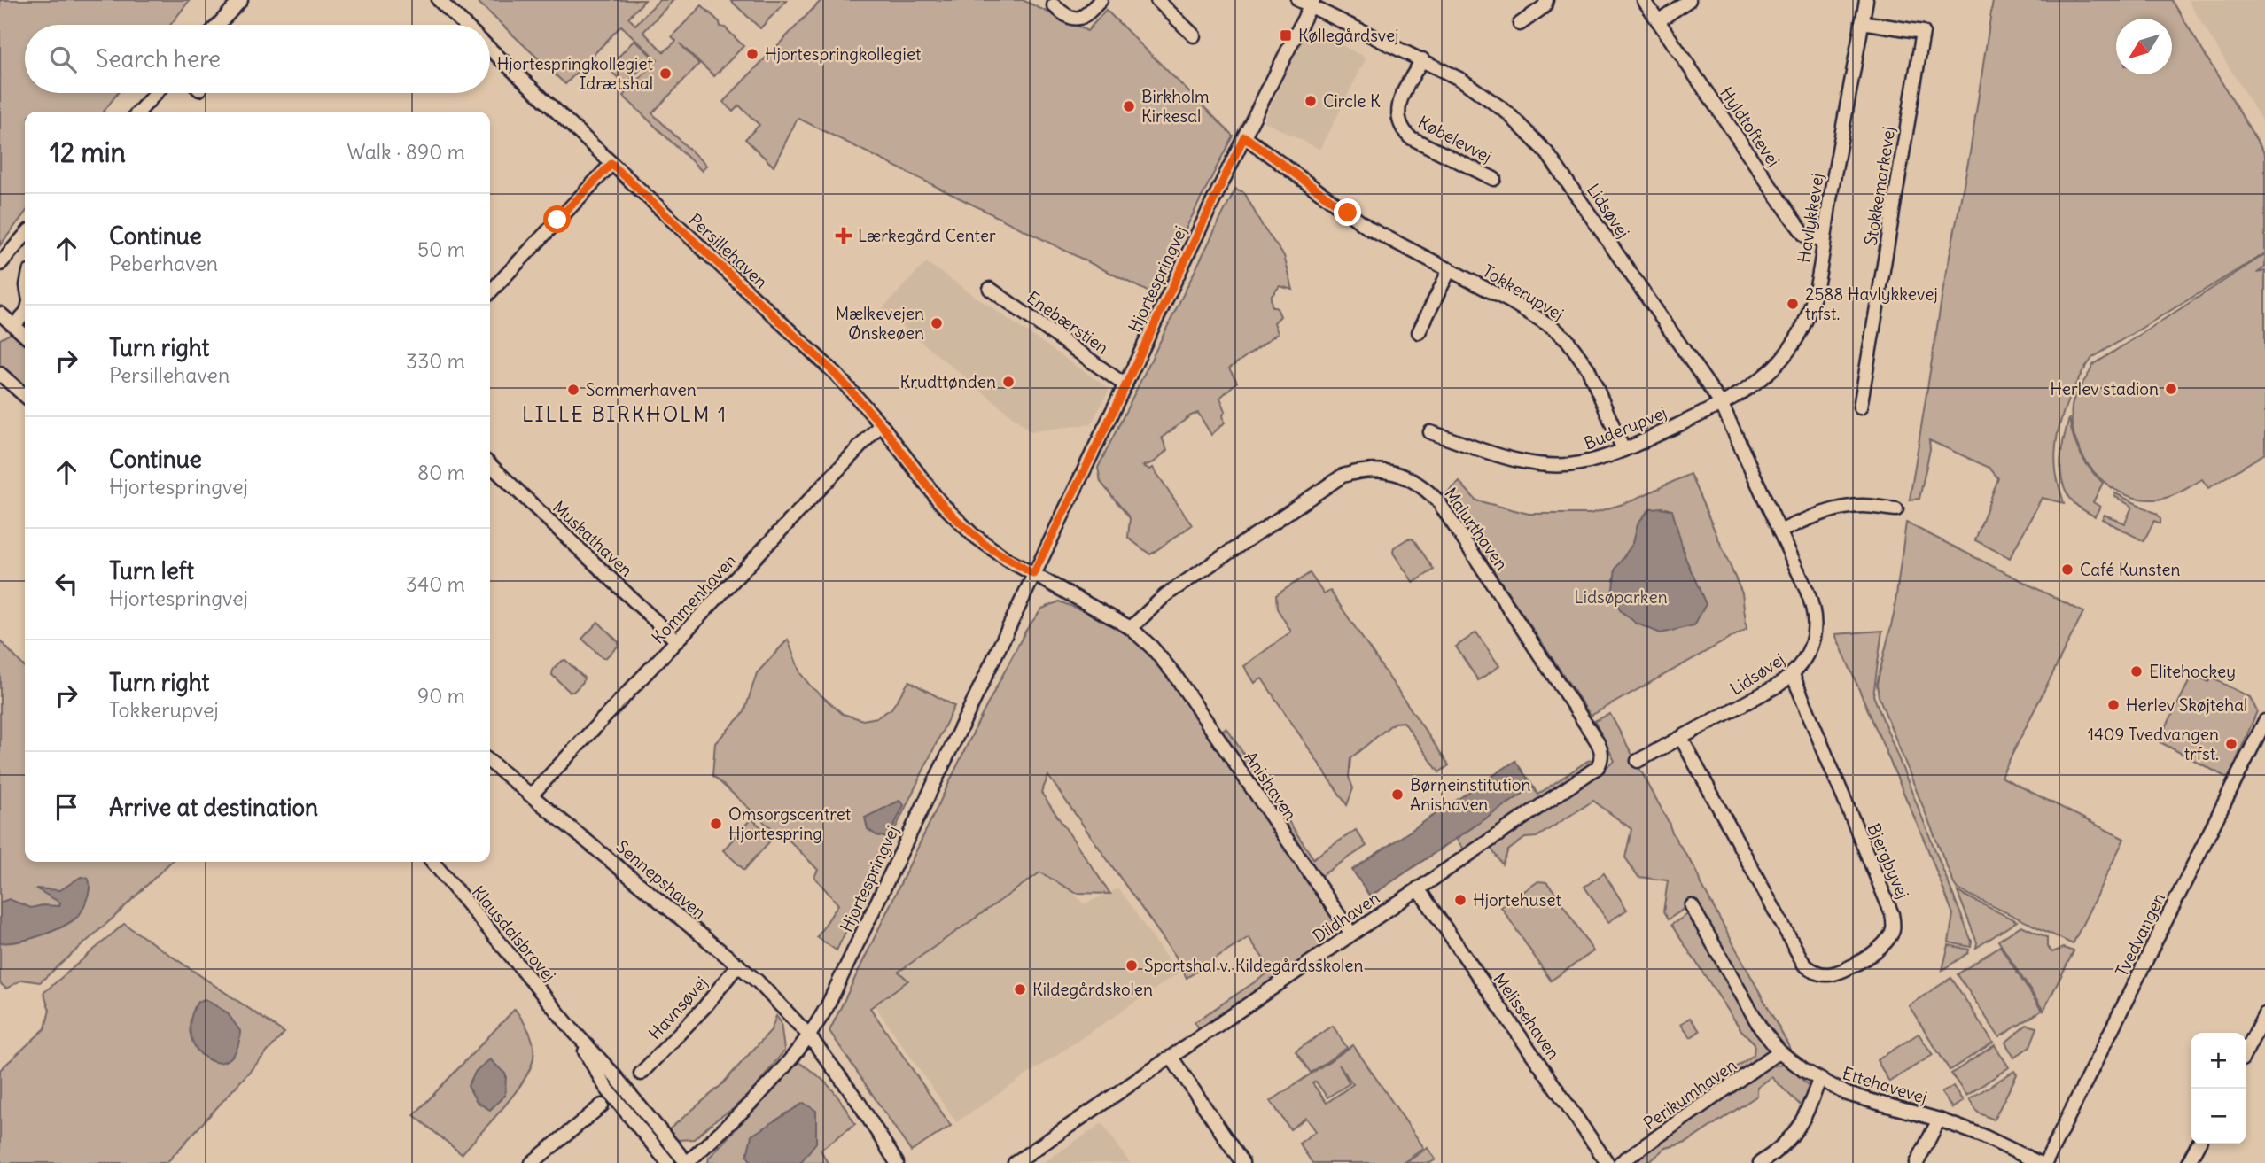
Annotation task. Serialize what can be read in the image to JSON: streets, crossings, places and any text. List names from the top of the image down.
{
  "streets": {
    "street": [
      "Hyldtoftevej",
      "Købelevvej",
      "Stokkemarkevej",
      "Lidsøvej",
      "Havlykkevej",
      "Persillehaven",
      "Hjortespringvej",
      "Tokkerupvej",
      "Enebærstien",
      "Buderupvej",
      "Malurthaven",
      "Muskathaven",
      "Kommenhaven",
      "Anishaven",
      "Bjergbyvej",
      "Sennepshaven",
      "Dildhaven",
      "Klausdalsbrovej",
      "Tvedvangen",
      "Havnsøvej",
      "Melissehaven",
      "Ettehavevej",
      "Perikumhaven"
    ]
  },
  "crossings": [
    ["Hyldtoftevej", "Havlykkevej"],
    ["Købelevvej", "Lidsøvej"],
    ["Stokkemarkevej", "Havlykkevej"],
    ["Lidsøvej", "Havlykkevej"],
    ["Lidsøvej", "Hjortespringvej"],
    ["Lidsøvej", "Buderupvej"],
    ["Lidsøvej", "Bjergbyvej"],
    ["Havlykkevej", "Buderupvej"],
    ["Persillehaven", "Hjortespringvej"],
    ["Persillehaven", "Kommenhaven"],
    ["Hjortespringvej", "Tokkerupvej"],
    ["Hjortespringvej", "Enebærstien"],
    ["Hjortespringvej", "Sennepshaven"],
    ["Hjortespringvej", "Klausdalsbrovej"],
    ["Tokkerupvej", "Buderupvej"],
    ["Malurthaven", "Anishaven"],
    ["Malurthaven", "Dildhaven"],
    ["Muskathaven", "Kommenhaven"],
    ["Kommenhaven", "Sennepshaven"],
    ["Anishaven", "Dildhaven"],
    ["Sennepshaven", "Havnsøvej"],
    ["Dildhaven", "Melissehaven"],
    ["Ettehavevej", "Perikumhaven"]
  ],
  "districts": ["LILLE BIRKHOLM 1"],
  "parks": ["Lidsøparken"],
  "places": {
    "transit": ["Køllegårdsvej"],
    "other": [
      "Hjortespringkollegiet",
      "Hjortespringkollegiet Idrætshal",
      "Circle K",
      "Birkholm Kirkesal",
      "2588 Havlykkevej trfst.",
      "Mælkevejen Ønskeøen",
      "Krudttønden",
      "Herlev stadion",
      "Sommerhaven",
      "Café Kunsten",
      "Elitehockey",
      "Herlev Skøjtehal",
      "1409 Tvedvangen trfst.",
      "Børneinstitution Anishaven",
      "Omsorgscentret Hjortespring",
      "Hjortehuset",
      "Sportshal v. Kildegårdsskolen",
      "Kildegårdskolen"
    ],
    "health": ["Lærkegård Center"]
  },
  "north": "bottom left",
  "page": {
    "search": "Search here",
    "heading": ["12 min", "Walk · 890 m"],
    "list": [
      ["Continue", "Peberhaven", "50 m"],
      ["Turn right", "Persillehaven", "330 m"],
      ["Continue", "Hjortespringvej", "80 m"],
      ["Turn left", "Hjortespringvej", "340 m"],
      ["Turn right", "Tokkerupvej", "90 m"],
      "Arrive at destination"
    ],
    "map_buttons": ["+", "−"]
  }
}
